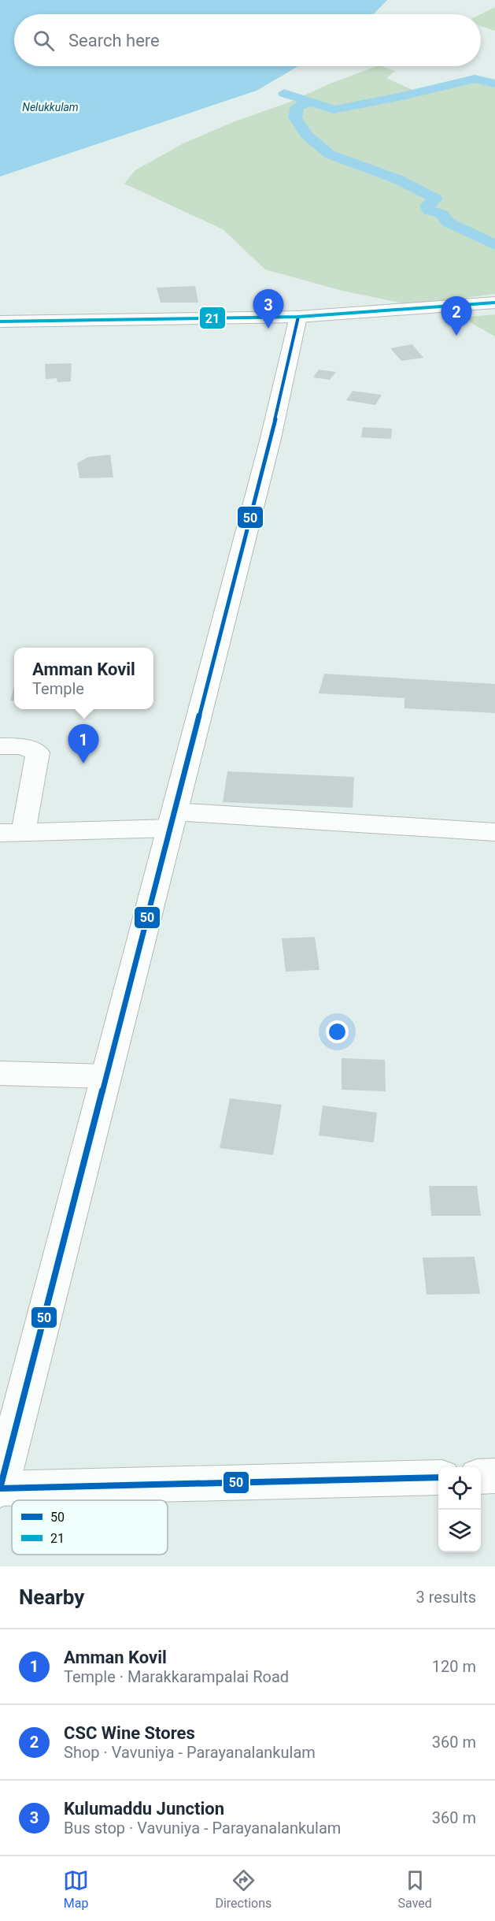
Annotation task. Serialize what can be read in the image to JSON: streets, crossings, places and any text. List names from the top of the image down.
{
  "water": ["Nelukkulam"],
  "lines": ["transit line 21", "transit line 50"],
  "legend": ["50", "21"],
  "page": {
    "search": "Search here",
    "pins": ["3", "2", "1"],
    "popup": ["Amman Kovil", "Temple"],
    "heading": ["Nearby", "3 results"],
    "list": [
      {
        "mark": "1",
        "name": "Amman Kovil",
        "note": "Temple · Marakkarampalai Road",
        "value": "120 m"
      },
      {
        "mark": "2",
        "name": "CSC Wine Stores",
        "note": "Shop · Vavuniya - Parayanalankulam",
        "value": "360 m"
      },
      {
        "mark": "3",
        "name": "Kulumaddu Junction",
        "note": "Bus stop · Vavuniya - Parayanalankulam",
        "value": "360 m"
      }
    ],
    "nav": ["Map", "Directions", "Saved"]
  }
}
